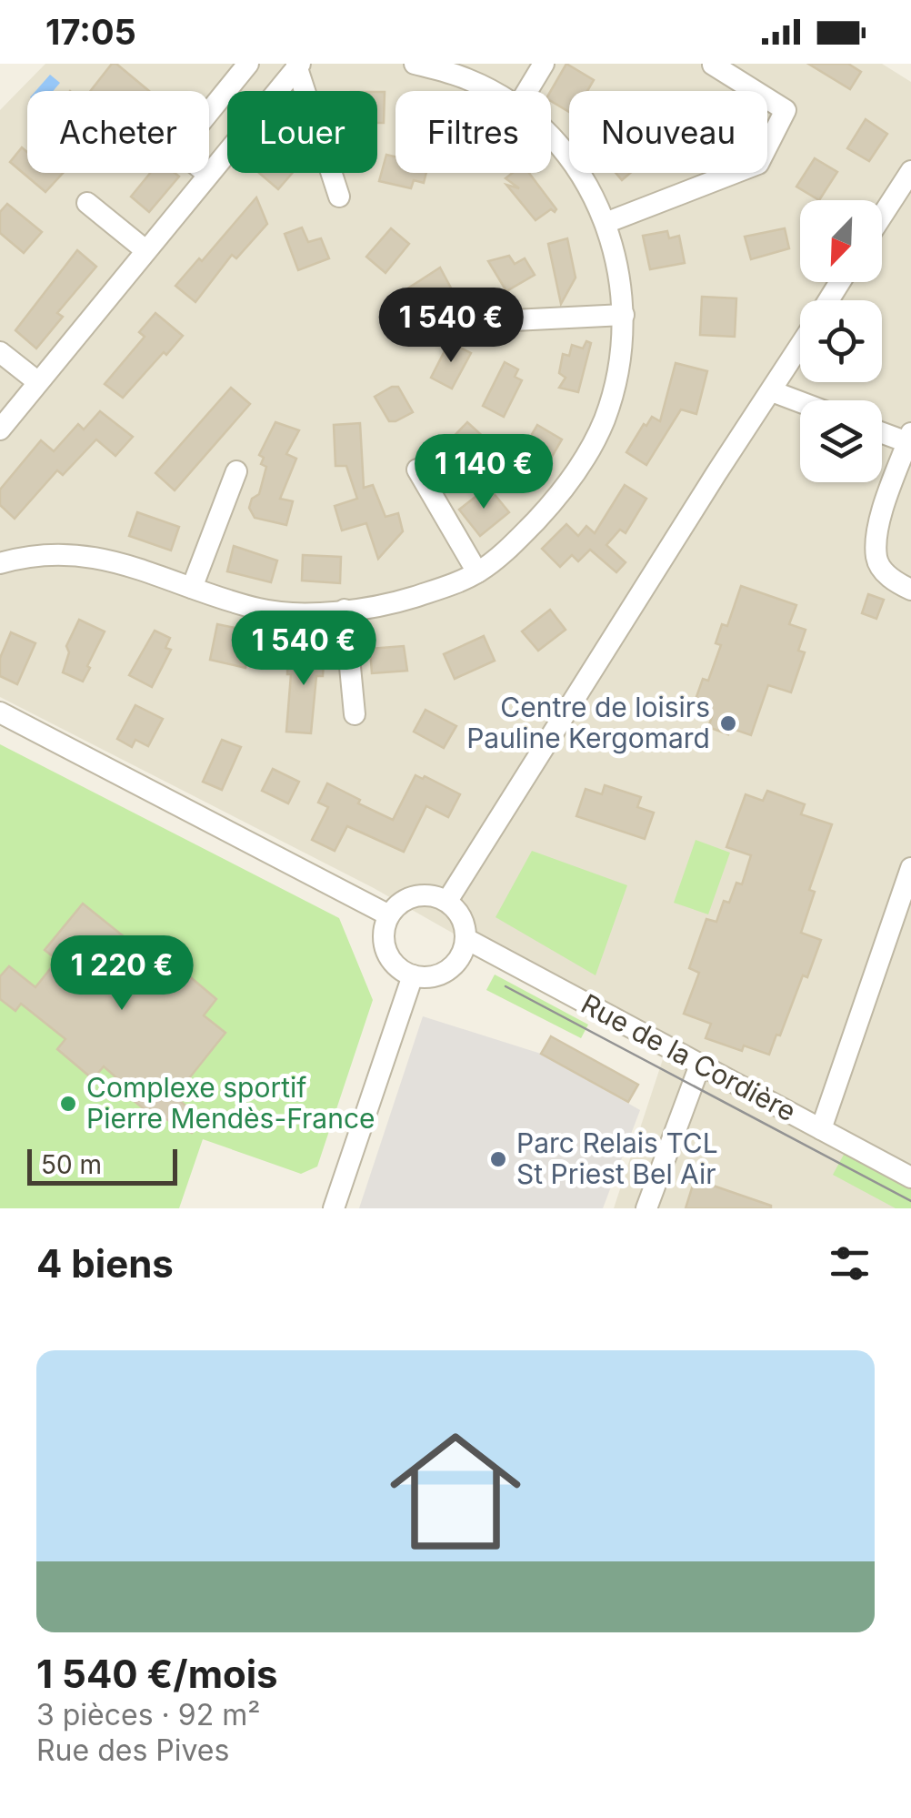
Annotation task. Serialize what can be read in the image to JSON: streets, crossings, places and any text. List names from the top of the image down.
{
  "streets": {
    "street": ["Rue de la Cordière"]
  },
  "places": ["Centre de loisirs Pauline Kergomard", "Complexe sportif Pierre Mendès-France", "Parc Relais TCL St Priest Bel Air"],
  "scale_bar": "50 m",
  "north": "bottom left",
  "page": {
    "status": "17:05",
    "chip": [
      "Acheter",
      "Louer",
      "Filtres",
      "Nouveau"
    ],
    "price": [
      "1 540 €",
      "1 140 €",
      "1 540 €",
      "1 220 €"
    ],
    "scale": "50 m",
    "heading": "4 biens",
    "list": [
      {
        "name": "1 540 €/mois",
        "note": "3 pièces · 92 m² · Rue des Pives"
      }
    ]
  }
}
